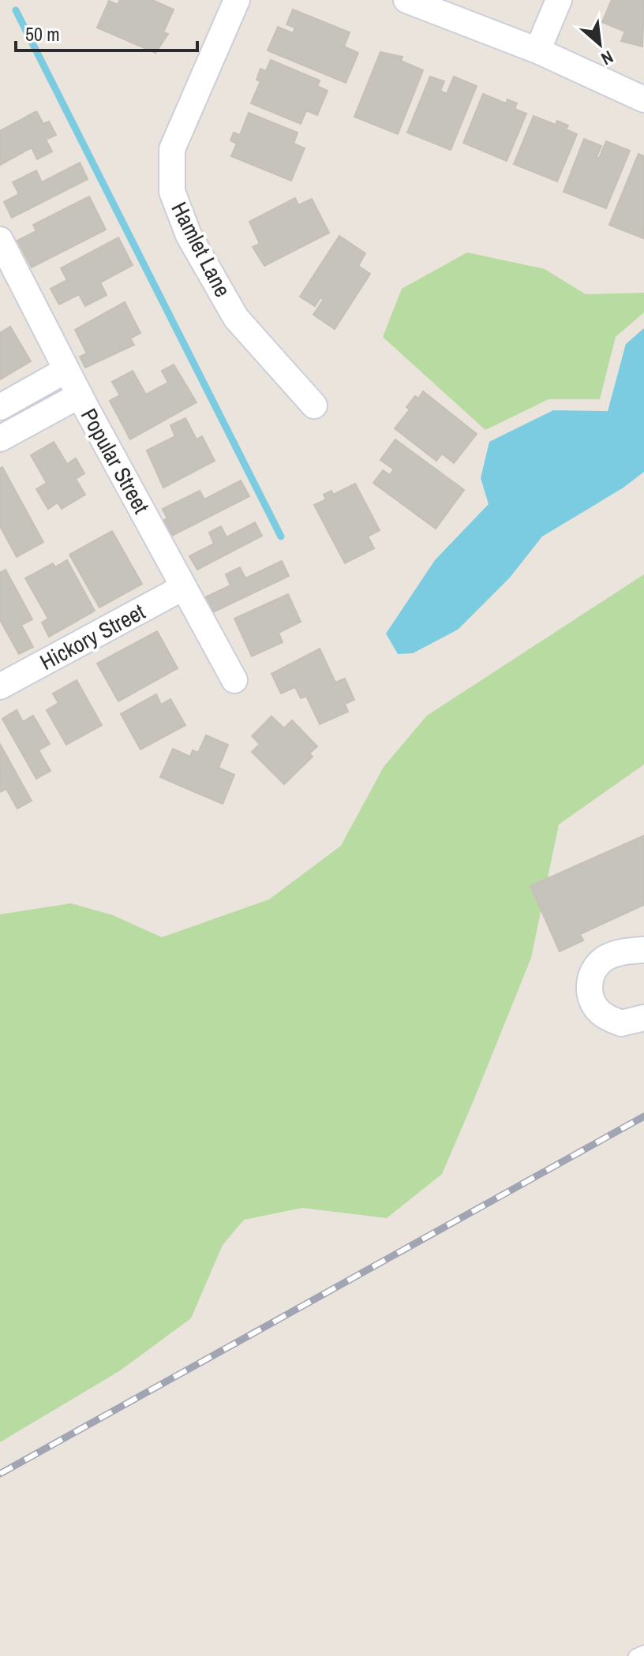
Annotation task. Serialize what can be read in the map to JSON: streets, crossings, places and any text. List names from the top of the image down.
{
  "streets": {
    "street": ["Hamlet Lane", "Popular Street", "Hickory Street"]
  },
  "crossings": [
    ["Popular Street", "Hickory Street"]
  ],
  "scale_bar": "50 m",
  "north": "bottom right"
}
